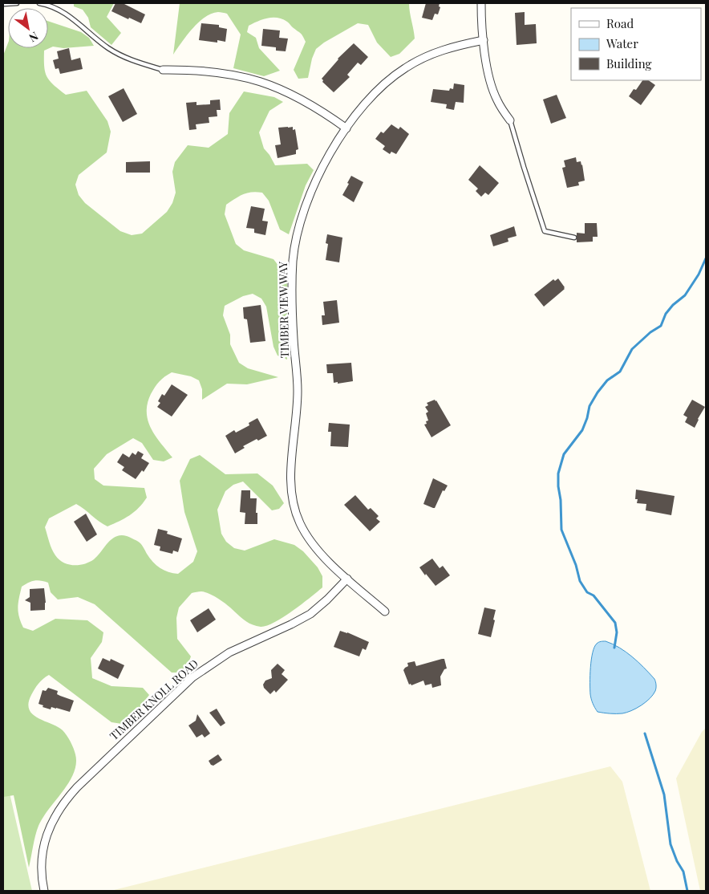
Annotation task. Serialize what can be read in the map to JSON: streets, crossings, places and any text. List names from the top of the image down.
{
  "streets": {
    "street": ["TIMBER VIEW WAY", "TIMBER KNOLL ROAD"]
  },
  "crossings": [
    ["TIMBER VIEW WAY", "TIMBER KNOLL ROAD"]
  ],
  "legend": ["Road", "Water", "Building"],
  "north": "bottom right"
}
